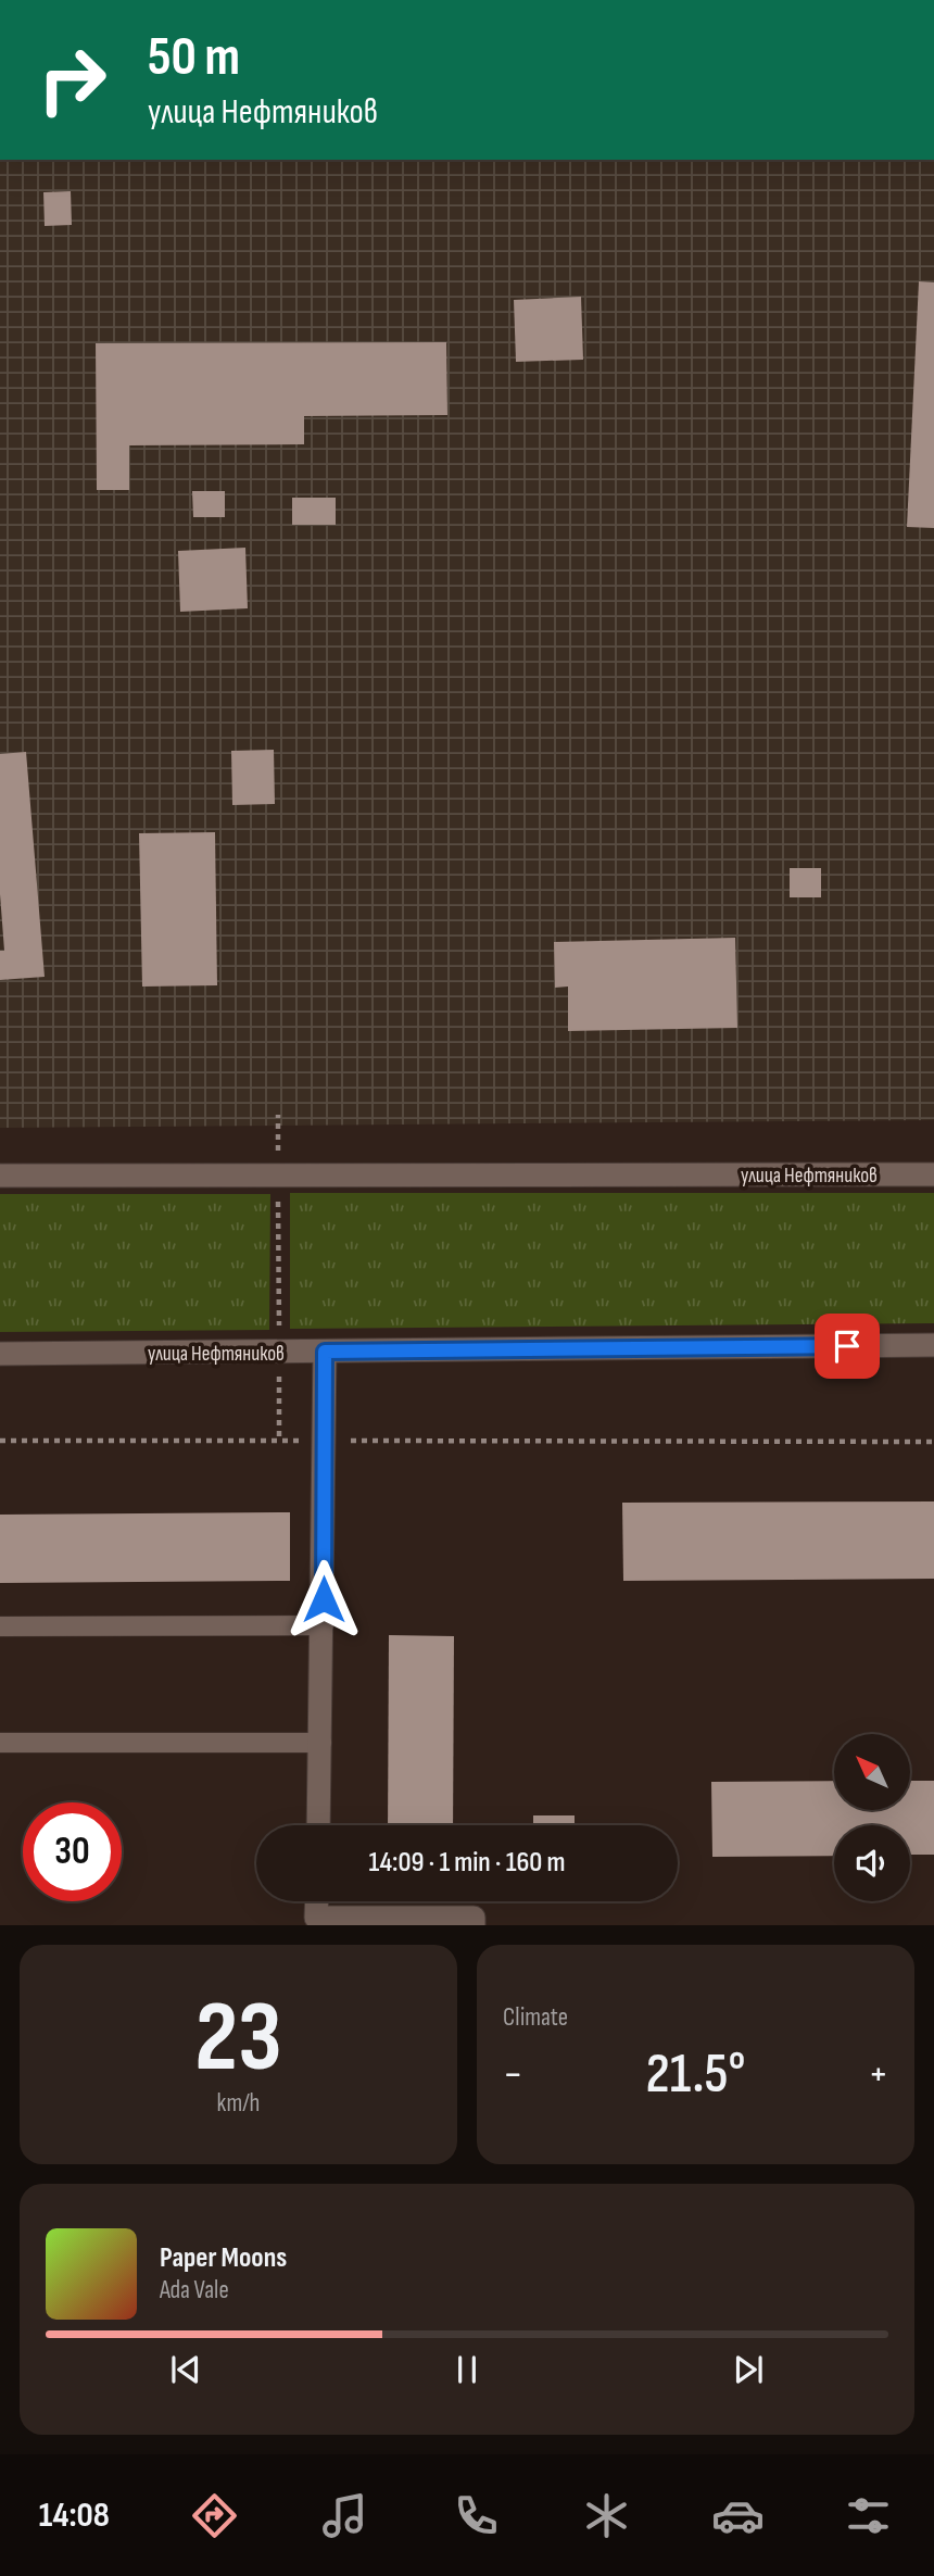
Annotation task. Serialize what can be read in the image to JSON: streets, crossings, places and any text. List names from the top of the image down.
{
  "streets": {
    "main road": ["улица Нефтяников"]
  },
  "north": "top left",
  "page": {
    "turn": ["50 m", "улица Нефтяников"],
    "limit": "30",
    "trip": "14:09 · 1 min · 160 m",
    "tile": [
      ["23", "km/h"],
      "Climate"
    ],
    "heat": ["−", "21.5°", "+"],
    "song": ["Paper Moons", "Ada Vale"],
    "tabs": "14:08"
  }
}
